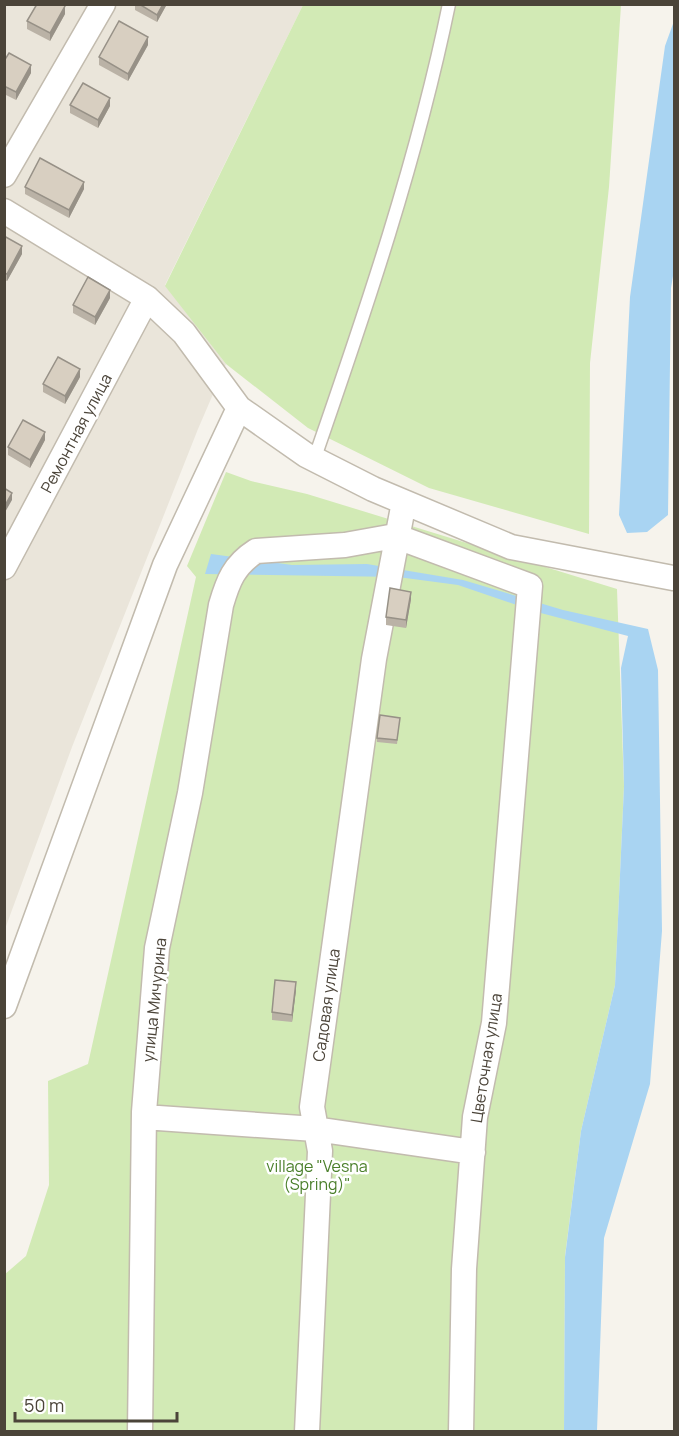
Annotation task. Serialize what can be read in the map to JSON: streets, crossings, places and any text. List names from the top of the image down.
{
  "streets": {
    "street": [
      "Ремонтная улица",
      "улица Мичурина",
      "Садовая улица",
      "Цветочная улица"
    ]
  },
  "crossings": [
    ["улица Мичурина", "Садовая улица"],
    ["улица Мичурина", "Цветочная улица"],
    ["Садовая улица", "Цветочная улица"]
  ],
  "parks": ["village \"Vesna (Spring)\""],
  "scale_bar": "50 m"
}
